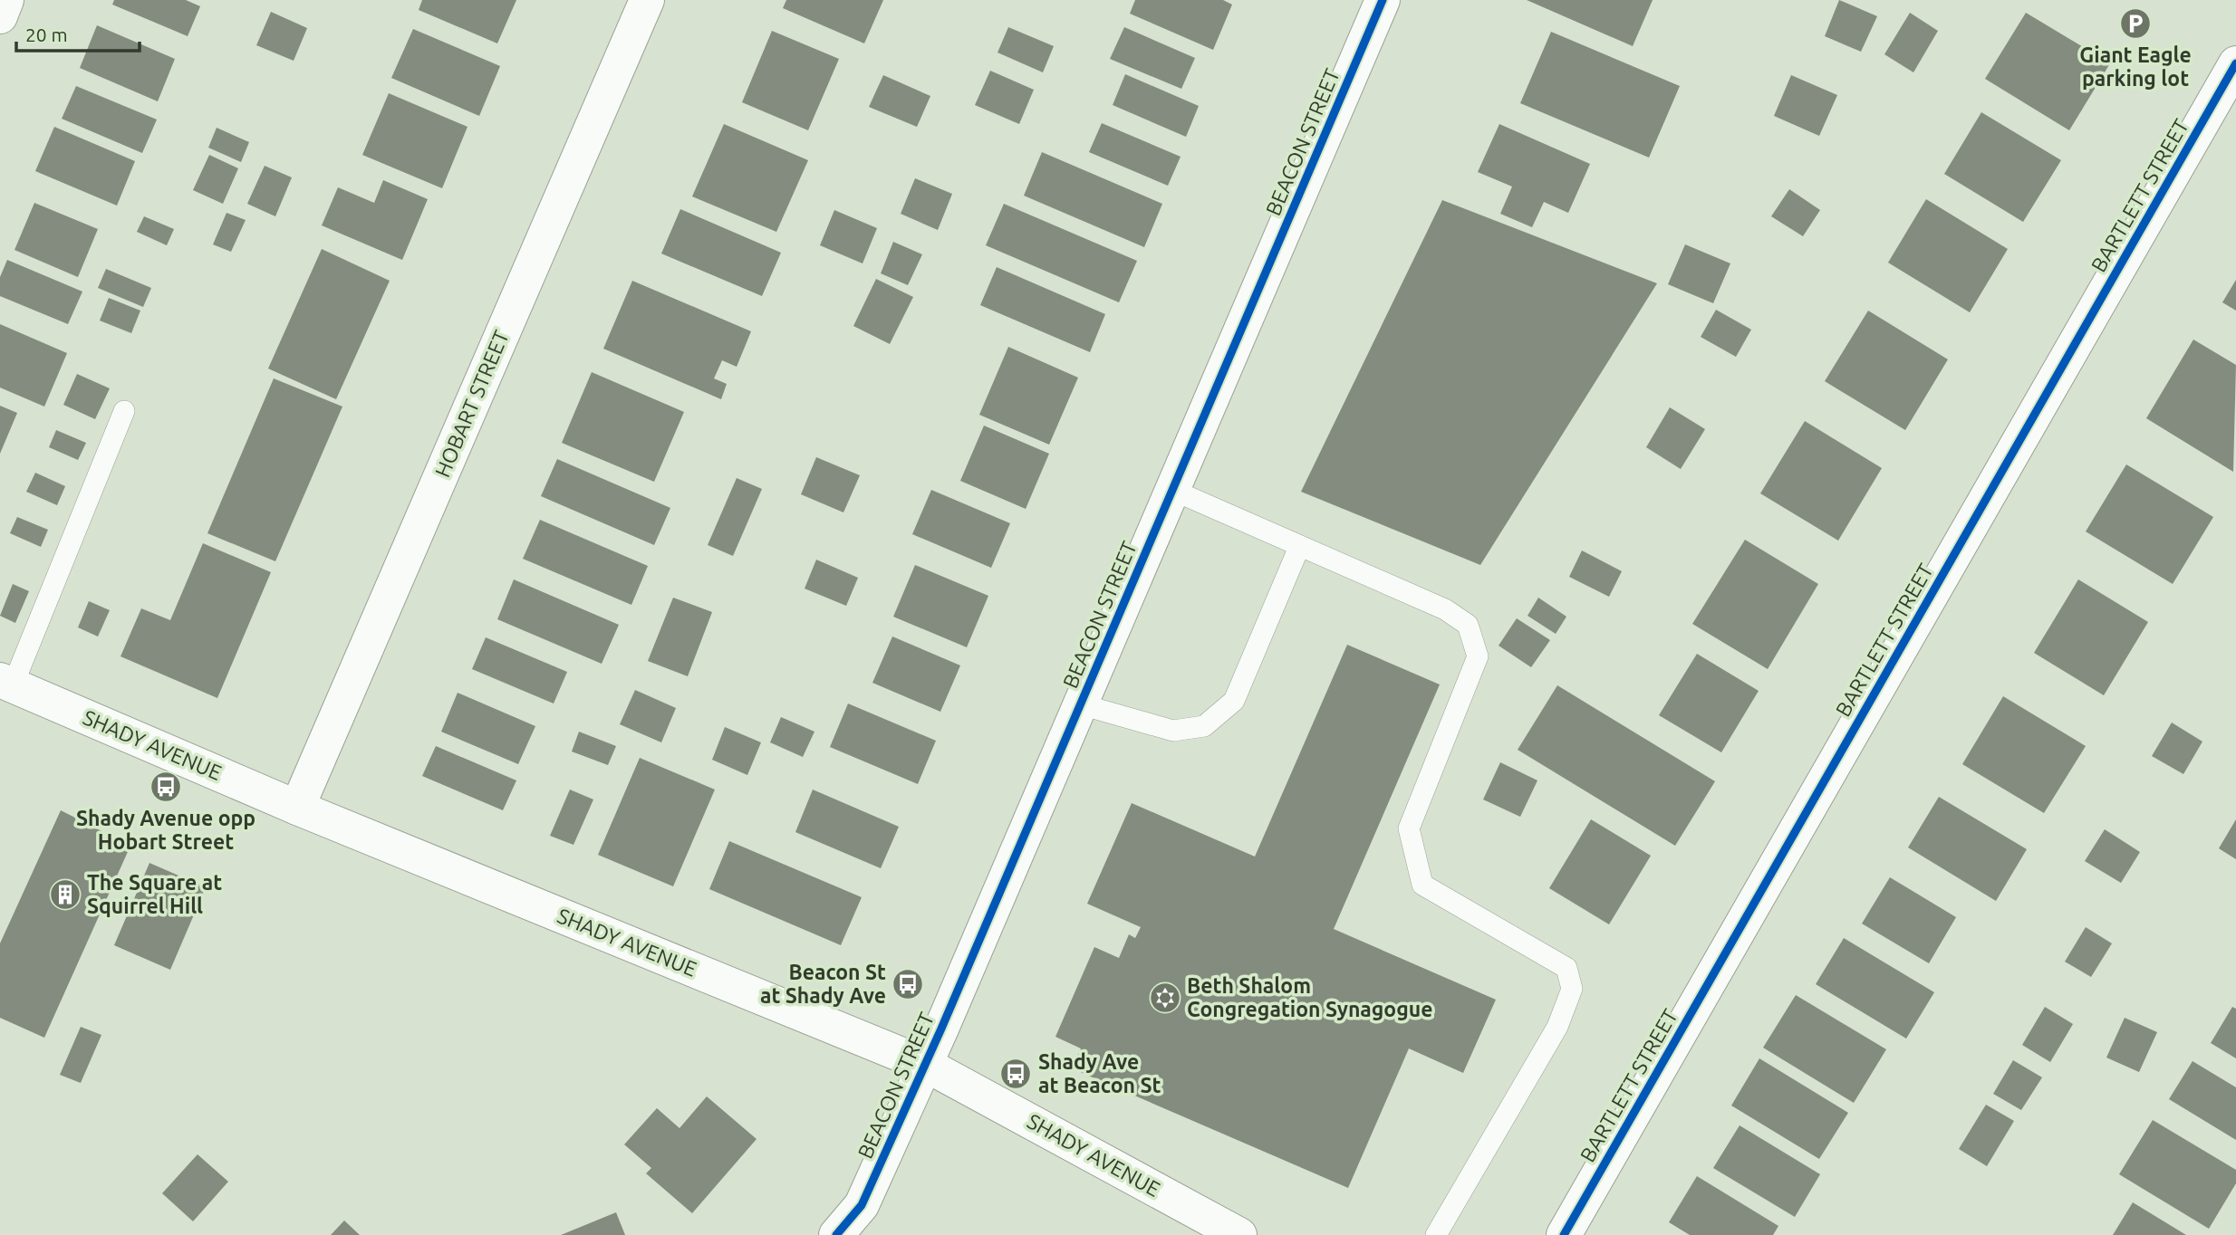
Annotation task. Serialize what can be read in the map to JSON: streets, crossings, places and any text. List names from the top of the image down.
{
  "streets": {
    "main road": [
      "BEACON STREET",
      "BARTLETT STREET",
      "HOBART STREET",
      "SHADY AVENUE"
    ]
  },
  "crossings": [
    ["BEACON STREET", "SHADY AVENUE"],
    ["HOBART STREET", "SHADY AVENUE"]
  ],
  "places": {
    "parking": ["Giant Eagle parking lot"],
    "bus stop": ["Shady Avenue opp Hobart Street", "Beacon St at Shady Ave", "Shady Ave at Beacon St"],
    "building": ["The Square at Squirrel Hill"],
    "synagogue": ["Beth Shalom Congregation Synagogue"]
  },
  "scale_bar": "20 m"
}
